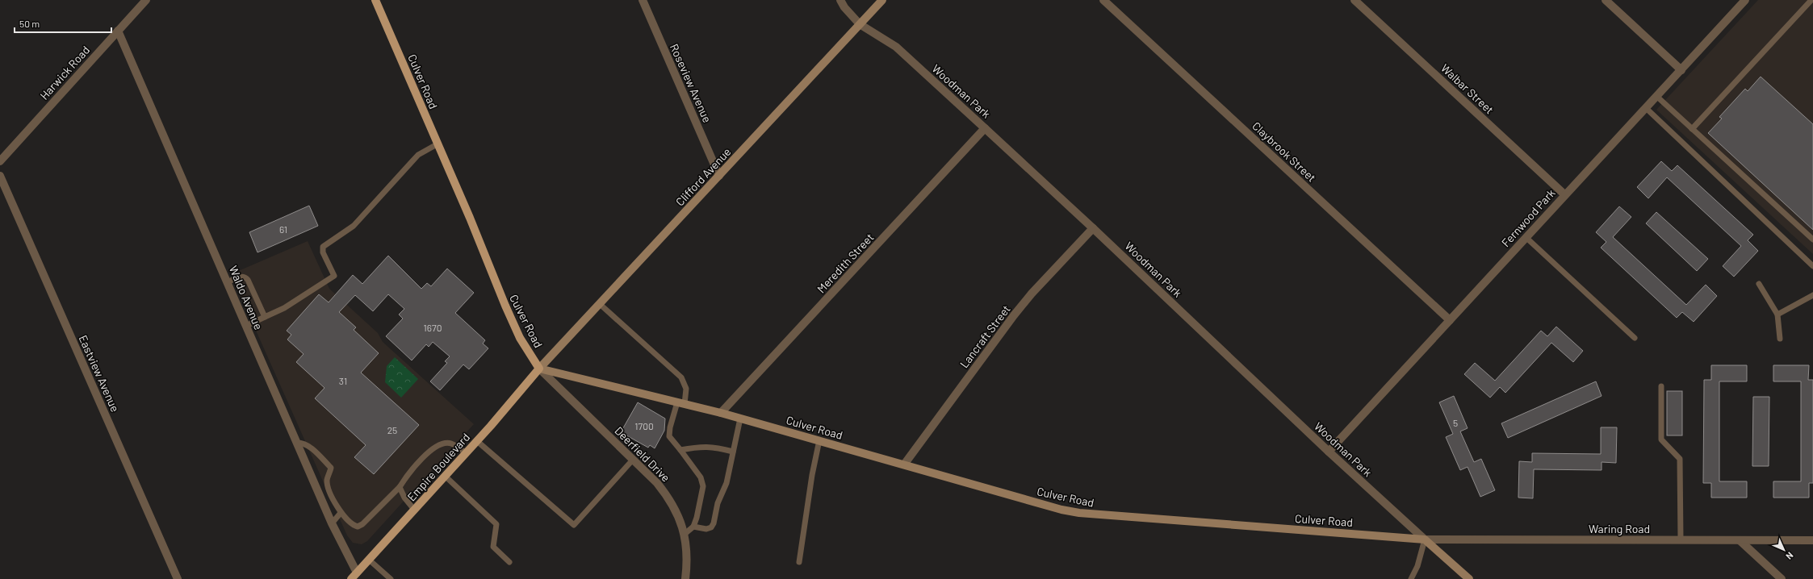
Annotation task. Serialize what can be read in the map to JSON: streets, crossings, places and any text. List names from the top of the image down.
{
  "streets": {
    "main road": ["Culver Road", "Clifford Avenue", "Empire Boulevard"],
    "street": [
      "Harwick Road",
      "Roseview Avenue",
      "Walbar Street",
      "Woodman Park",
      "Claybrook Street",
      "Fernwood Park",
      "Meredith Street",
      "Waldo Avenue",
      "Lancraft Street",
      "Eastview Avenue",
      "Deerfield Drive",
      "Waring Road"
    ]
  },
  "crossings": [
    ["Harwick Road", "Waldo Avenue"],
    ["Culver Road", "Woodman Park"],
    ["Culver Road", "Clifford Avenue"],
    ["Culver Road", "Meredith Street"],
    ["Culver Road", "Lancraft Street"],
    ["Culver Road", "Deerfield Drive"],
    ["Culver Road", "Empire Boulevard"],
    ["Culver Road", "Waring Road"],
    ["Roseview Avenue", "Clifford Avenue"],
    ["Walbar Street", "Fernwood Park"],
    ["Woodman Park", "Clifford Avenue"],
    ["Woodman Park", "Fernwood Park"],
    ["Woodman Park", "Meredith Street"],
    ["Woodman Park", "Lancraft Street"],
    ["Woodman Park", "Waring Road"],
    ["Claybrook Street", "Fernwood Park"],
    ["Clifford Avenue", "Deerfield Drive"],
    ["Clifford Avenue", "Empire Boulevard"],
    ["Waldo Avenue", "Empire Boulevard"],
    ["Deerfield Drive", "Empire Boulevard"]
  ],
  "house_numbers": [
    "61",
    "1670",
    "31",
    "5",
    "1700",
    "25"
  ],
  "scale_bar": "50 m",
  "north": "bottom right"
}
